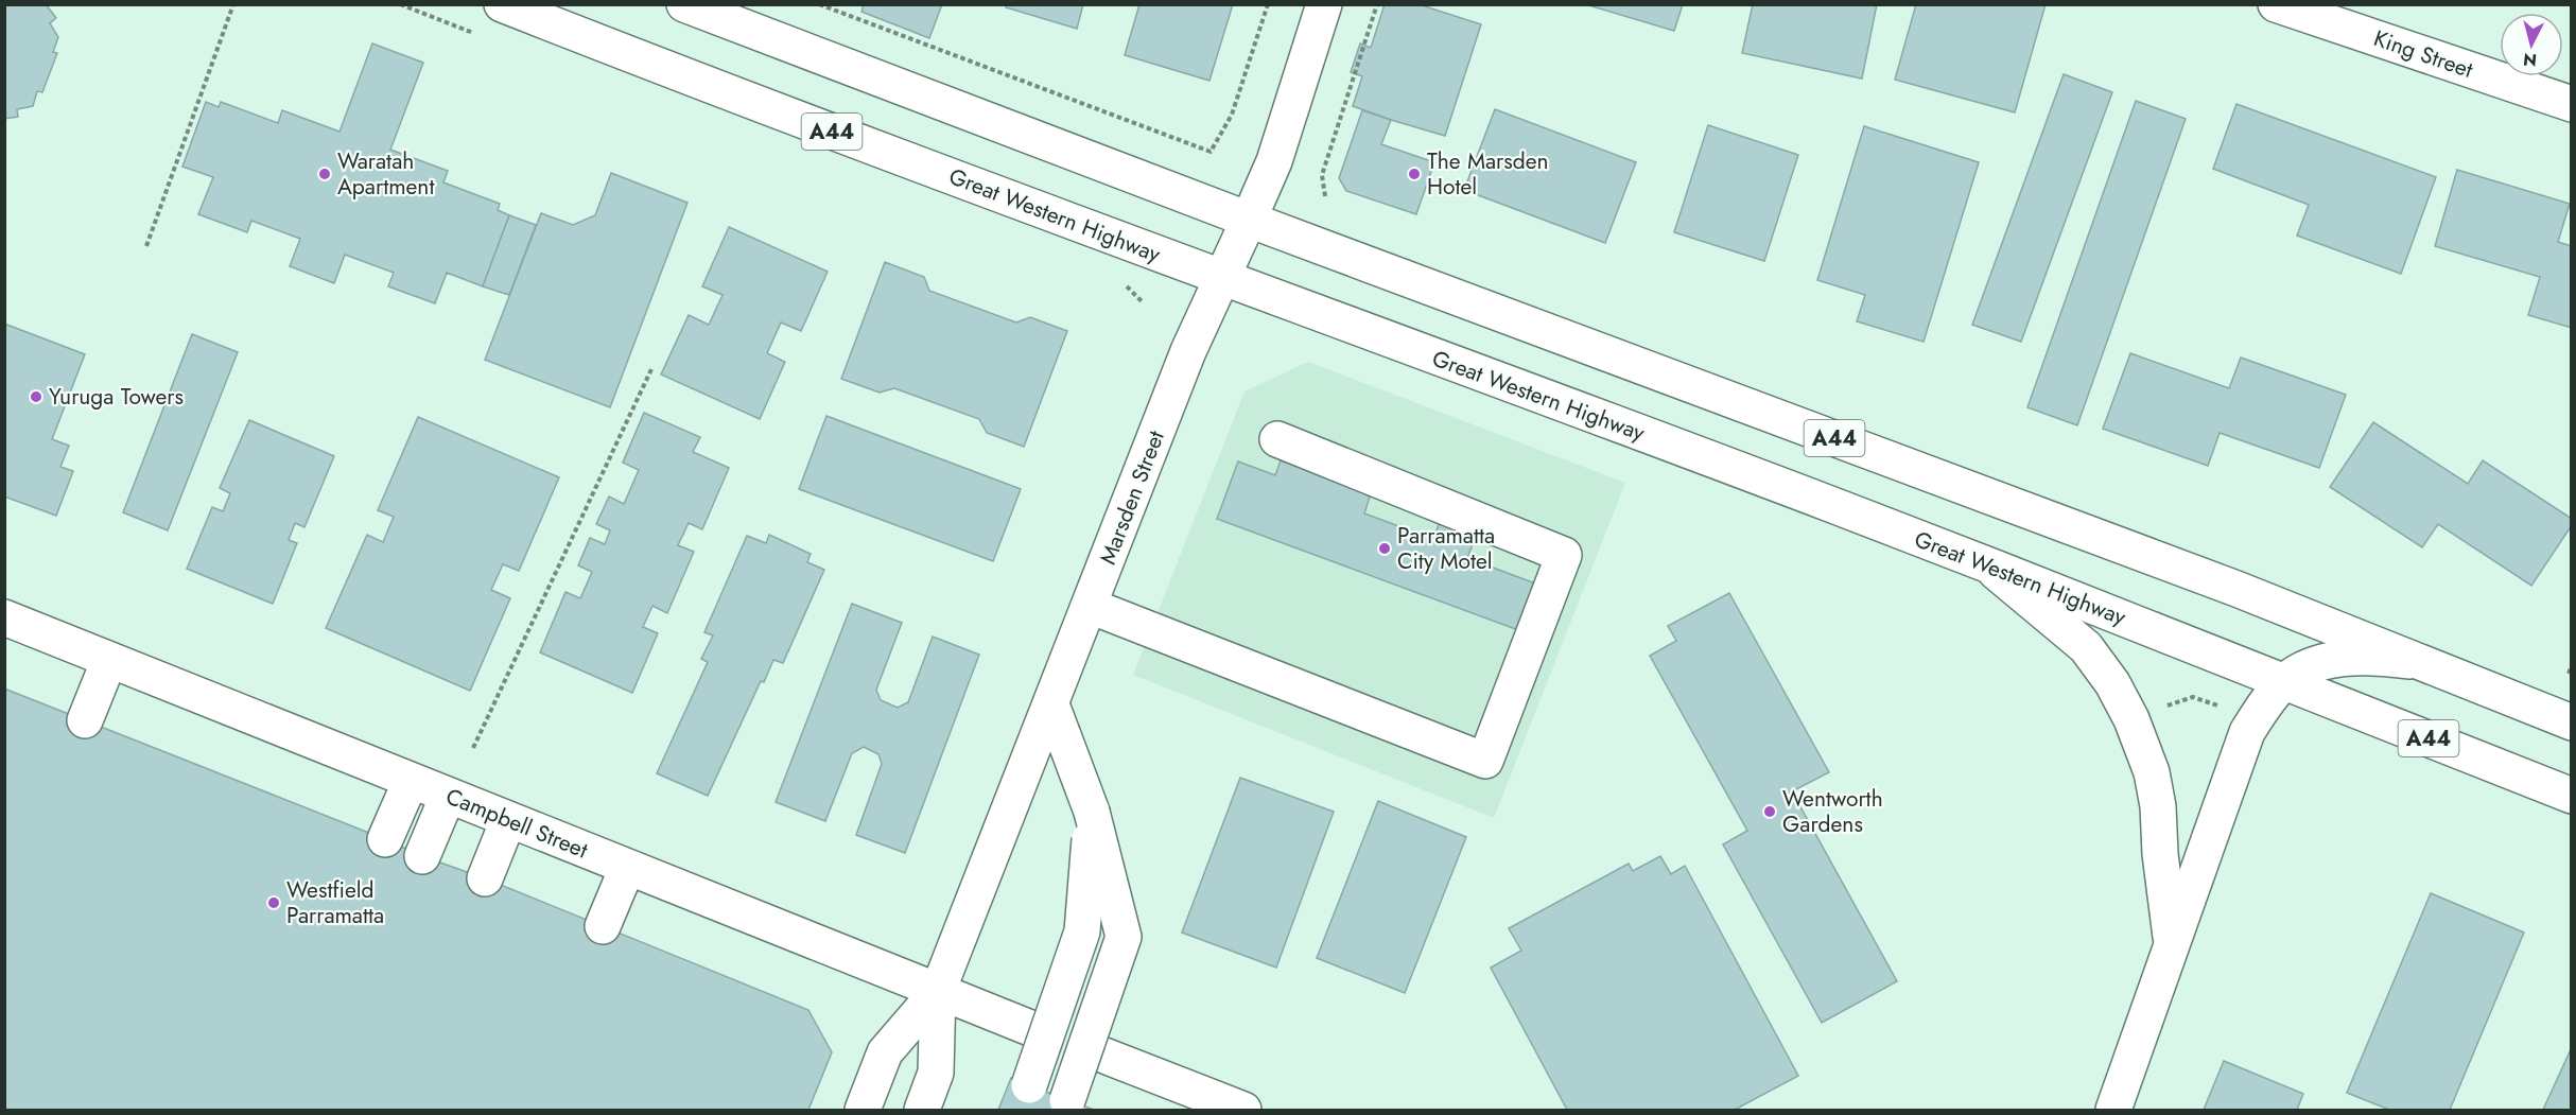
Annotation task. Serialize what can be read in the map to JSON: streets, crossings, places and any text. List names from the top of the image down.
{
  "streets": {
    "main road": [
      "King Street",
      "A44",
      "Great Western Highway",
      "Marsden Street",
      "Campbell Street"
    ]
  },
  "crossings": [
    ["A44", "Marsden Street"],
    ["Great Western Highway", "Marsden Street"],
    ["Marsden Street", "Campbell Street"]
  ],
  "places": [
    "Waratah Apartment",
    "The Marsden Hotel",
    "Yuruga Towers",
    "Parramatta City Motel",
    "Wentworth Gardens",
    "Westfield Parramatta"
  ],
  "north": "bottom"
}
